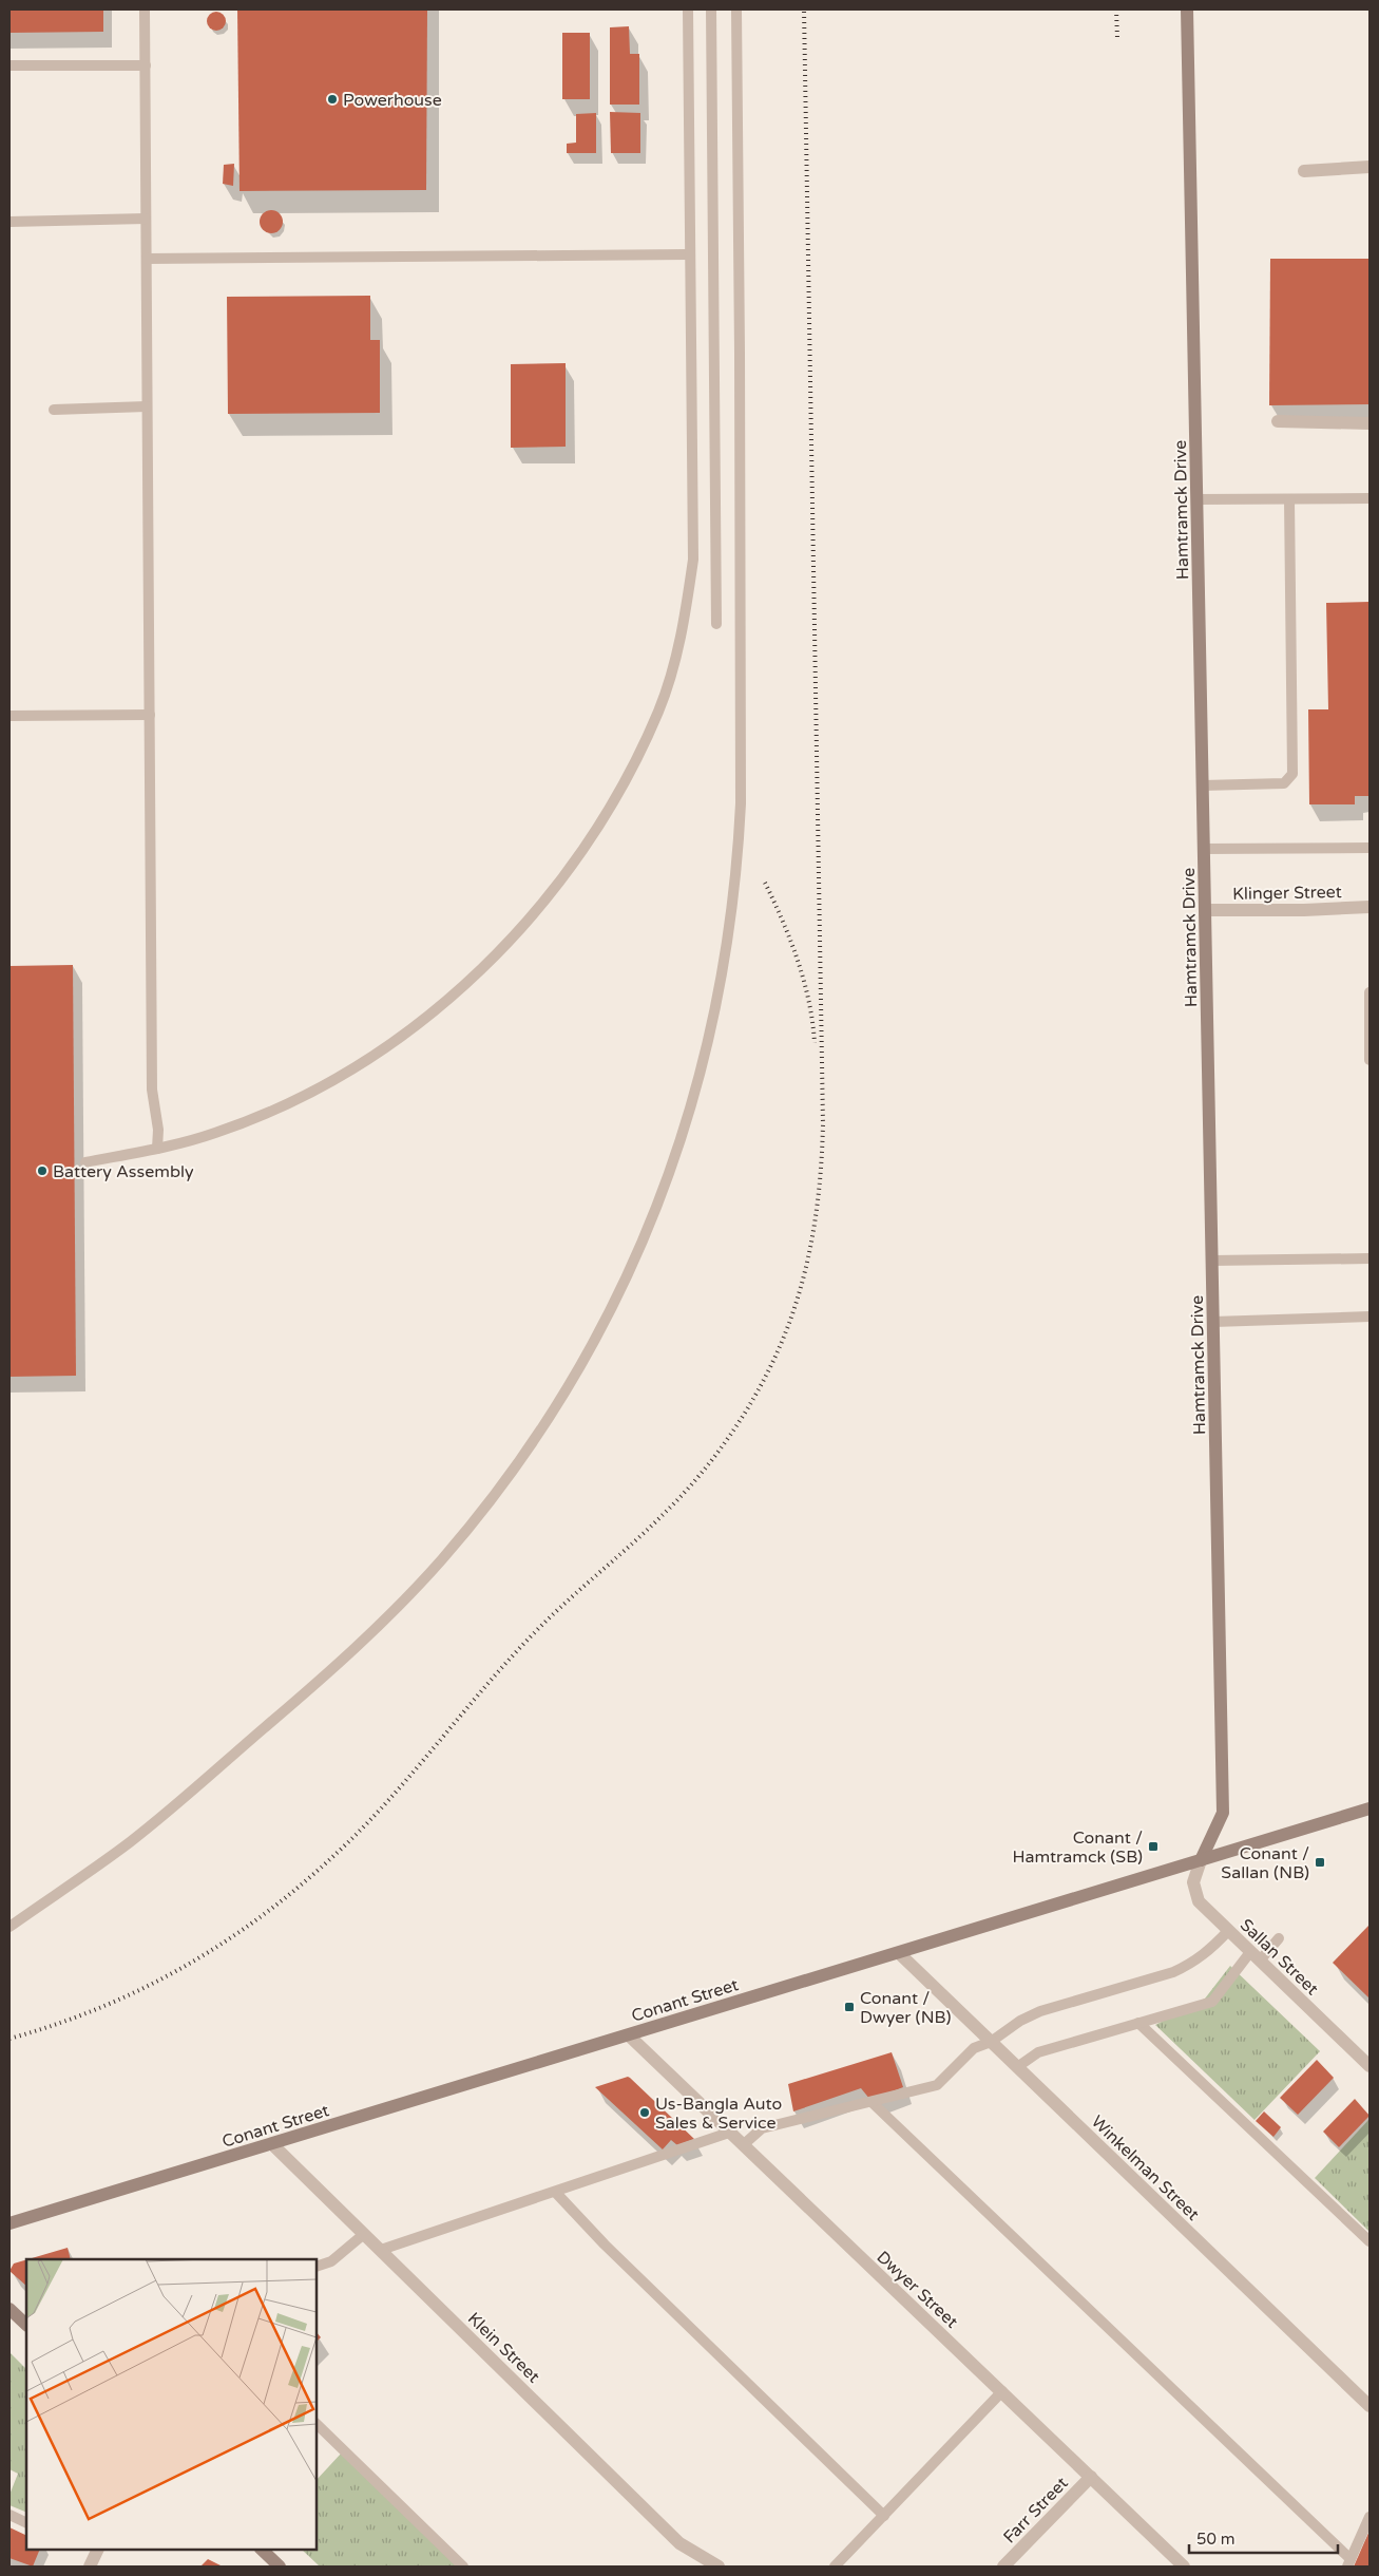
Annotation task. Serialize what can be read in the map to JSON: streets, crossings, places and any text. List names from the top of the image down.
{
  "streets": {
    "street": [
      "Hamtramck Drive",
      "Klinger Street",
      "Sallan Street",
      "Conant Street",
      "Winkelman Street",
      "Dwyer Street",
      "Klein Street",
      "Farr Street"
    ]
  },
  "crossings": [
    ["Hamtramck Drive", "Klinger Street"],
    ["Hamtramck Drive", "Sallan Street"],
    ["Hamtramck Drive", "Conant Street"],
    ["Sallan Street", "Conant Street"],
    ["Conant Street", "Winkelman Street"],
    ["Conant Street", "Dwyer Street"],
    ["Conant Street", "Klein Street"],
    ["Dwyer Street", "Farr Street"]
  ],
  "places": {
    "other": ["Powerhouse", "Battery Assembly", "Us-Bangla Auto Sales & Service"],
    "transit": ["Conant / Hamtramck (SB)", "Conant / Sallan (NB)", "Conant / Dwyer (NB)"]
  },
  "scale_bar": "50 m"
}
